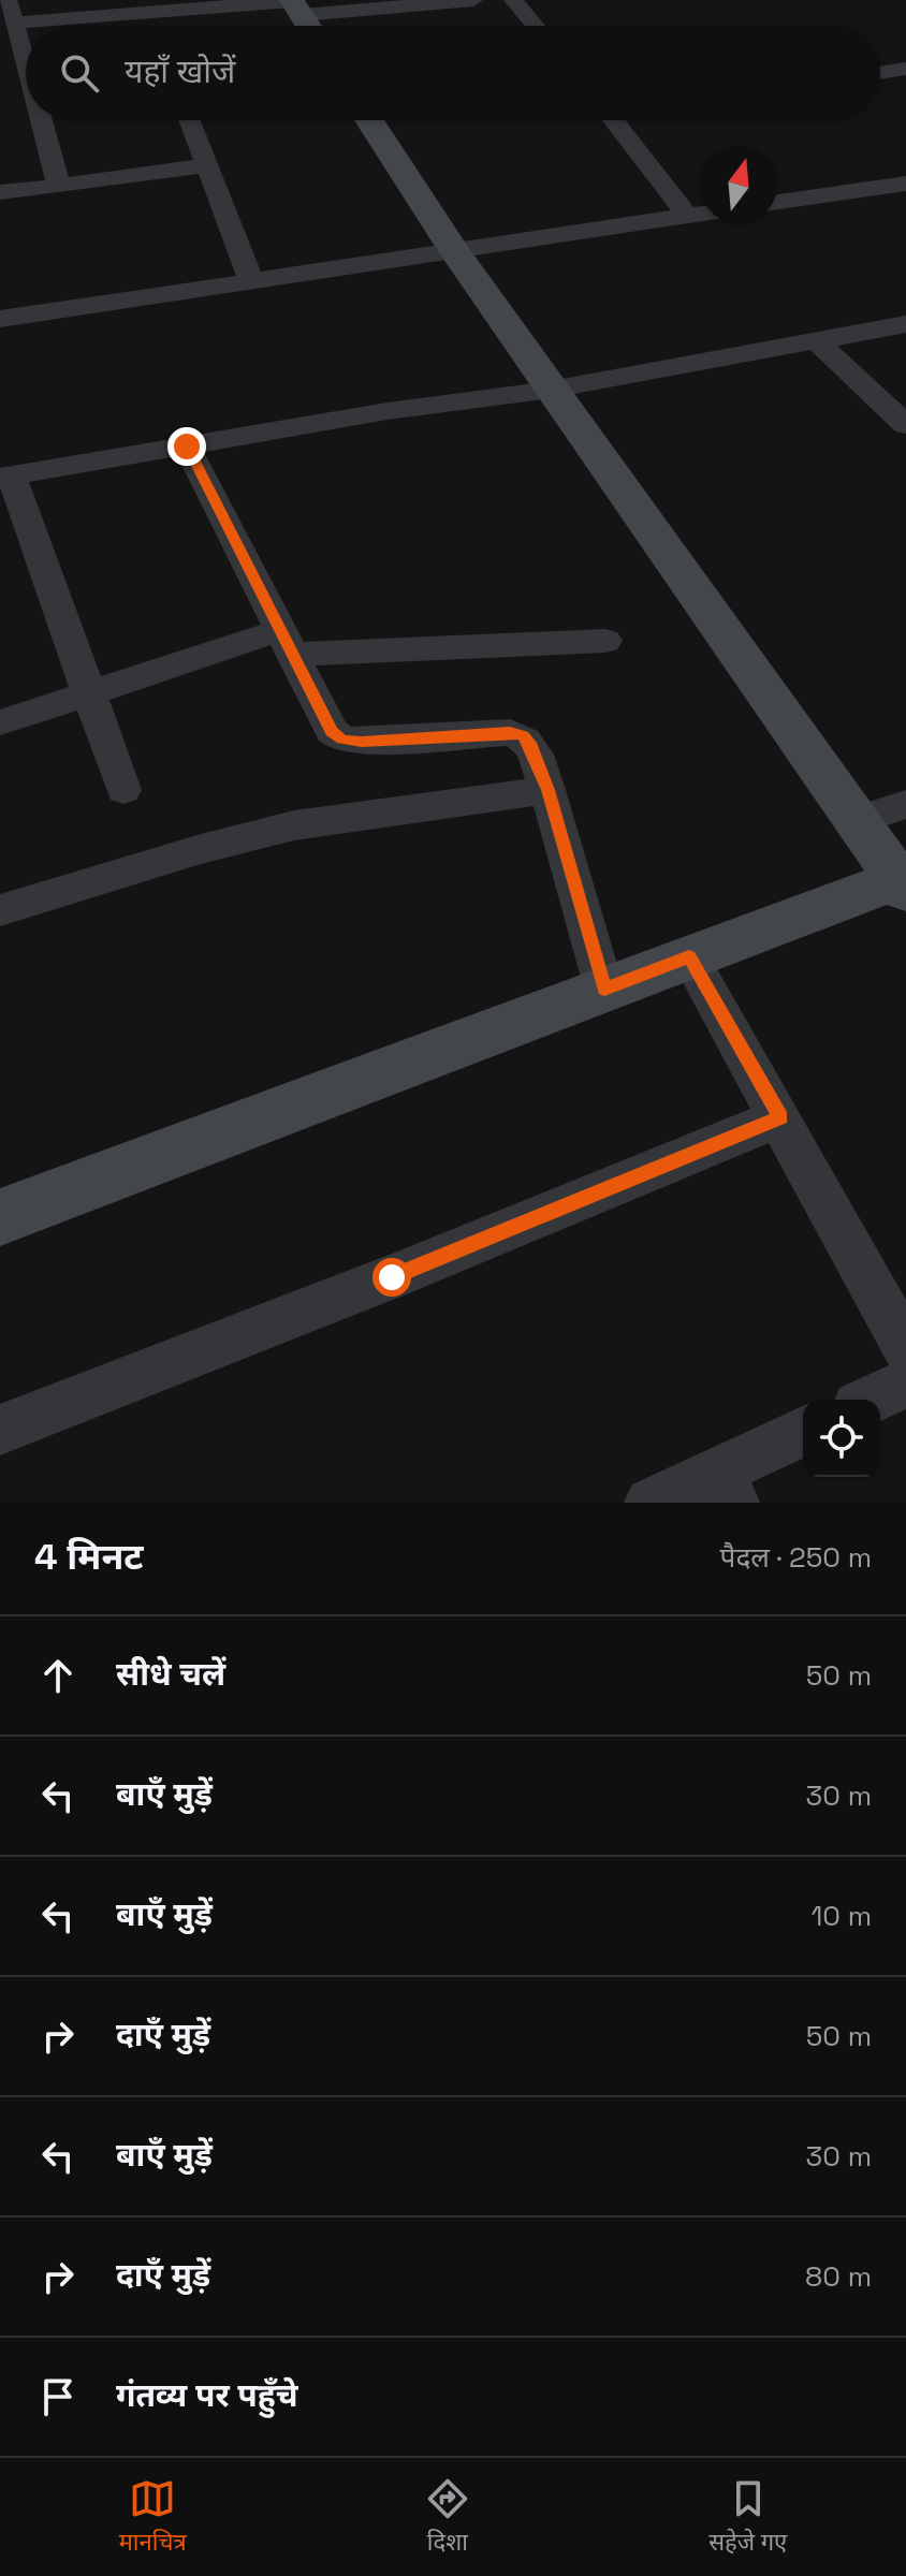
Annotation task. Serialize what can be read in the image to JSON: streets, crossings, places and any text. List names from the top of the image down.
{
  "north": "top",
  "page": {
    "search": "यहाँ खोजें",
    "heading": ["4 मिनट", "पैदल · 250 m"],
    "list": [
      ["सीधे चलें", "50 m"],
      ["बाएँ मुड़ें", "30 m"],
      ["बाएँ मुड़ें", "10 m"],
      ["दाएँ मुड़ें", "50 m"],
      ["बाएँ मुड़ें", "30 m"],
      ["दाएँ मुड़ें", "80 m"],
      "गंतव्य पर पहुँचे"
    ],
    "nav": ["मानचित्र", "दिशा", "सहेजे गए"]
  }
}
